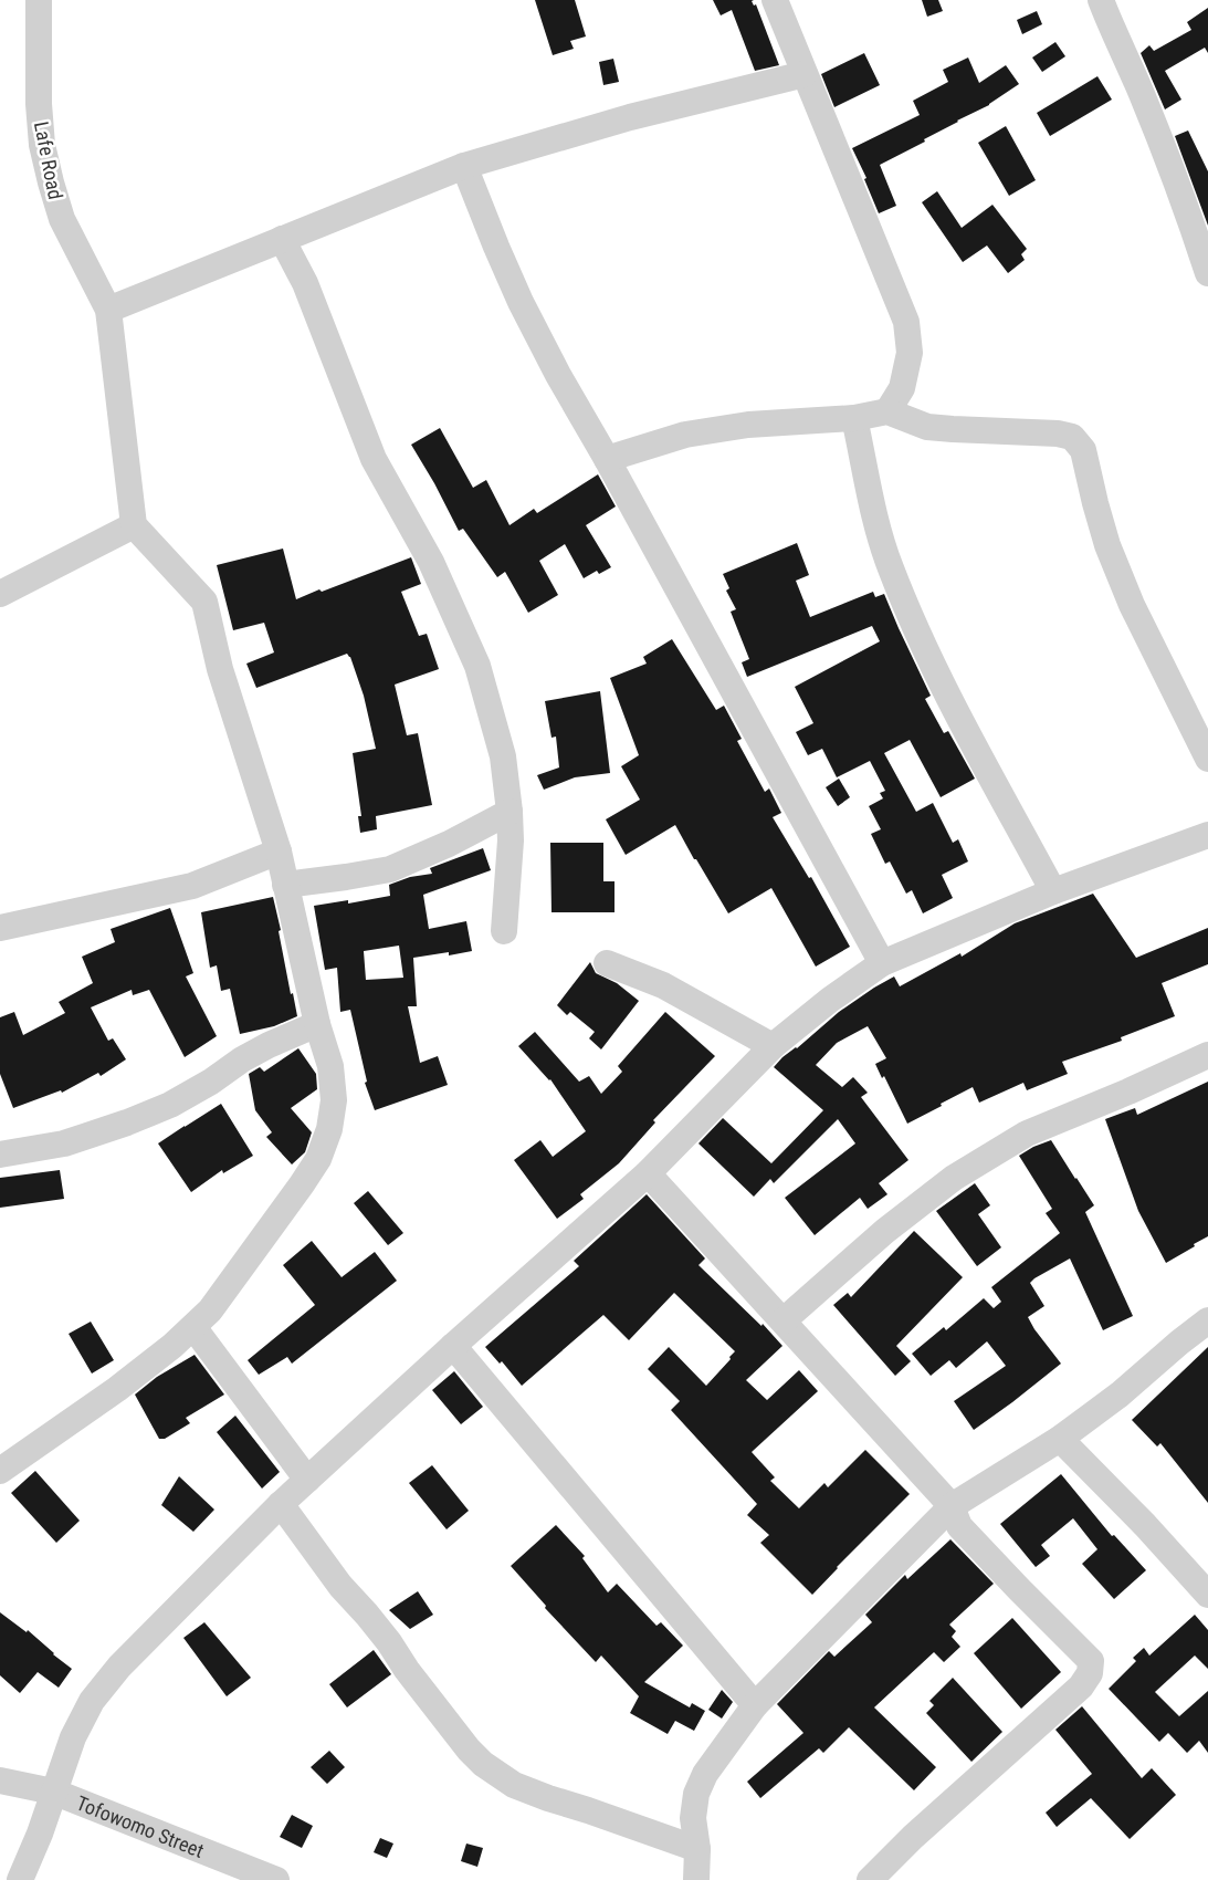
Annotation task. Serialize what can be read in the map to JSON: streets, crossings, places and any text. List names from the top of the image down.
{
  "streets": {
    "street": ["Lafe Road", "Tofowomo Street"]
  }
}
